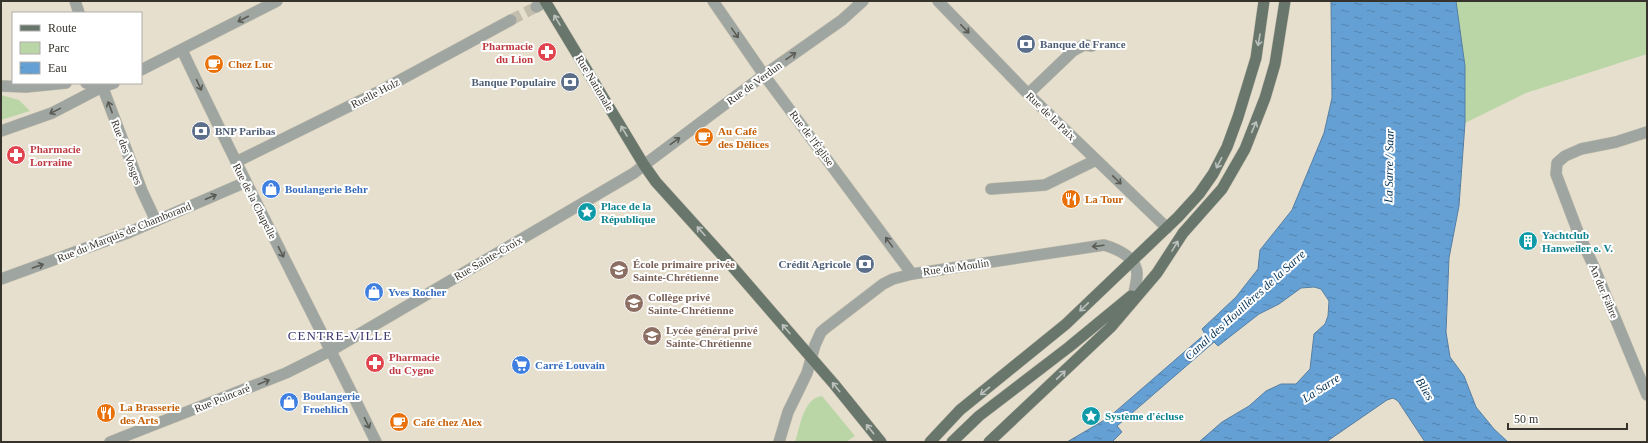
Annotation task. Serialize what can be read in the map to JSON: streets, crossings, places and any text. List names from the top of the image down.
{
  "streets": {
    "main road": ["Rue Nationale"],
    "street": [
      "Rue de Verdun",
      "Ruelle Holz",
      "Rue de la Paix",
      "Rue de l'Église",
      "Rue des Vosges",
      "Rue de la Chapelle",
      "Rue du Marquis de Chamborand",
      "Rue Sainte-Croix",
      "Rue du Moulin",
      "An der Fähre",
      "Rue Poincaré"
    ]
  },
  "crossings": [
    ["Rue Nationale", "Rue de Verdun"],
    ["Rue Nationale", "Rue Sainte-Croix"],
    ["Rue Nationale", "Rue du Moulin"],
    ["Rue de Verdun", "Rue de l'Église"],
    ["Rue de Verdun", "Rue Sainte-Croix"],
    ["Ruelle Holz", "Rue de la Chapelle"],
    ["Rue de l'Église", "Rue du Moulin"],
    ["Rue des Vosges", "Rue du Marquis de Chamborand"],
    ["Rue de la Chapelle", "Rue du Marquis de Chamborand"],
    ["Rue de la Chapelle", "Rue Sainte-Croix"],
    ["Rue de la Chapelle", "Rue Poincaré"],
    ["Rue Sainte-Croix", "Rue Poincaré"]
  ],
  "one_way": [
    "Rue Nationale",
    "Rue de Verdun",
    "Rue de la Paix",
    "Rue des Vosges",
    "Rue de la Chapelle",
    "Rue du Marquis de Chamborand",
    "Rue Poincaré"
  ],
  "districts": ["CENTRE-VILLE"],
  "water": [
    "La Sarre / Saar",
    "Canal des Houillères de la Sarre",
    "La Sarre",
    "Blies"
  ],
  "places": {
    "bank": [
      "Banque de France",
      "Banque Populaire",
      "BNP Paribas",
      "Crédit Agricole"
    ],
    "pharmacy": ["Pharmacie du Lion", "Pharmacie Lorraine", "Pharmacie du Cygne"],
    "cafe": ["Chez Luc", "Au Café des Délices", "Café chez Alex"],
    "shop": ["Boulangerie Behr", "Yves Rocher", "Boulangerie Froehlich"],
    "restaurant": ["La Tour", "La Brasserie des Arts"],
    "place": ["Place de la République", "Système d'écluse"],
    "building": ["Yachtclub Hanweiler e. V."],
    "school or university": ["École primaire privée Sainte-Chrétienne", "Collège privé Sainte-Chrétienne", "Lycée général privé Sainte-Chrétienne"],
    "supermarket": ["Carré Louvain"]
  },
  "legend": ["Route", "Parc", "Eau"],
  "scale_bar": "50 m"
}
